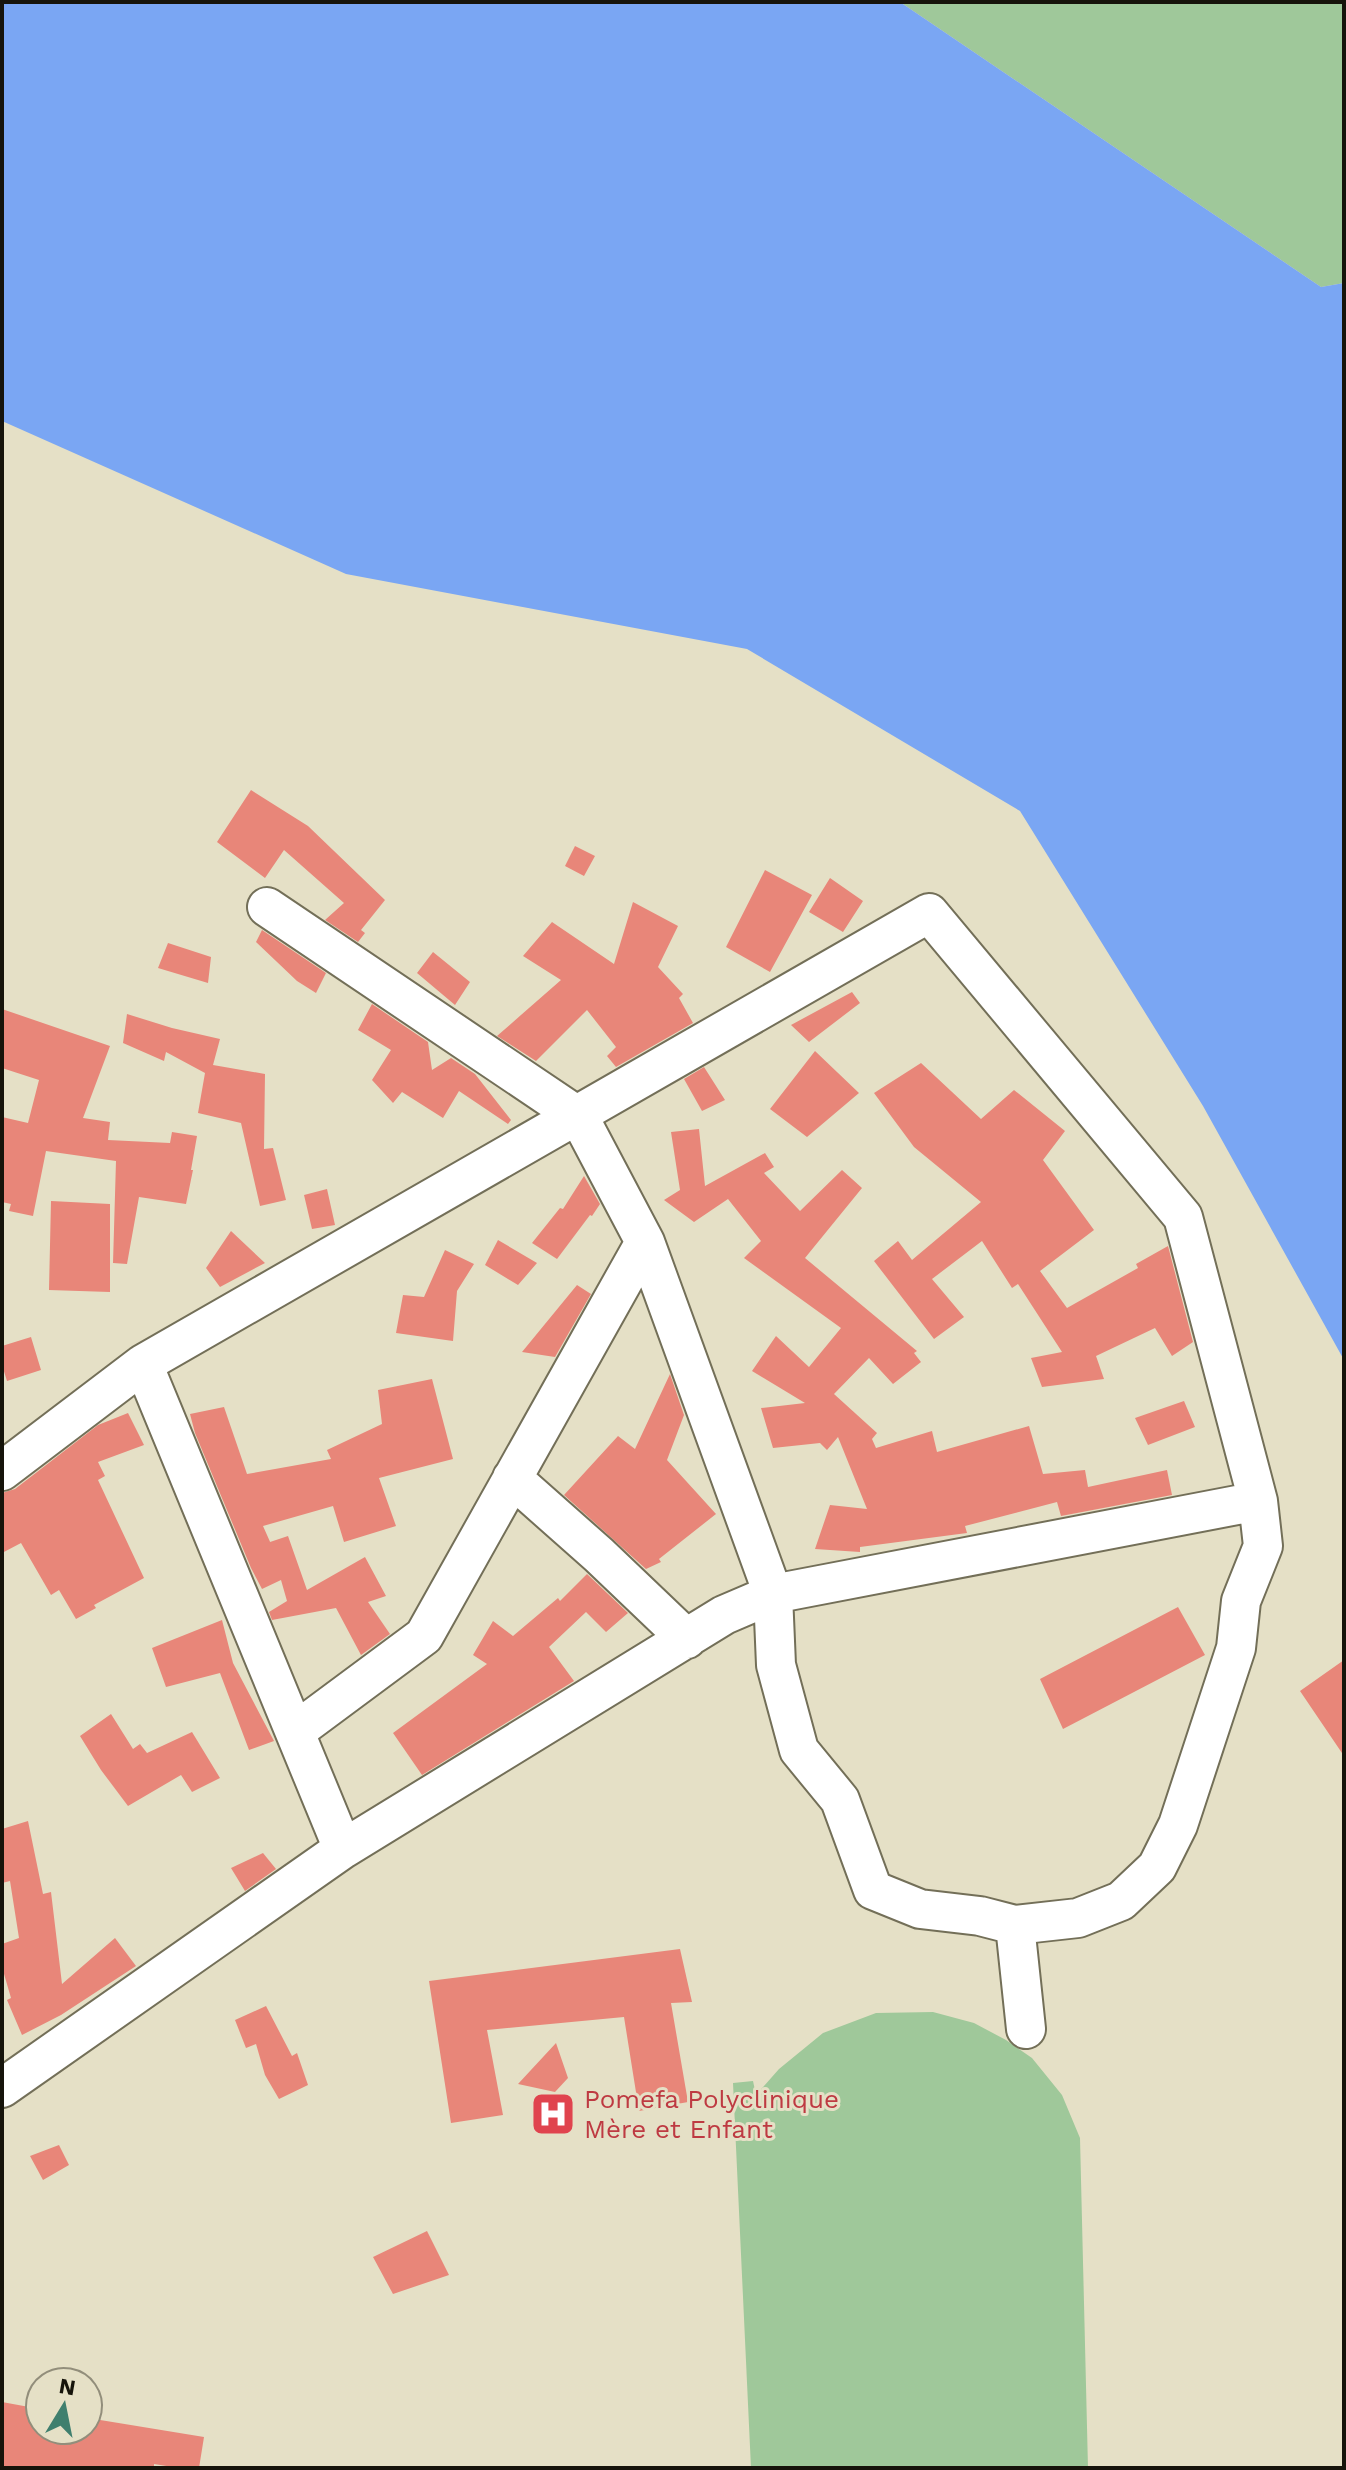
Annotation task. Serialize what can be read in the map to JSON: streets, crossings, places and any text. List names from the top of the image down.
{
  "places": {
    "hospital": ["Pomefa Polyclinique Mère et Enfant"]
  },
  "north": "top"
}
